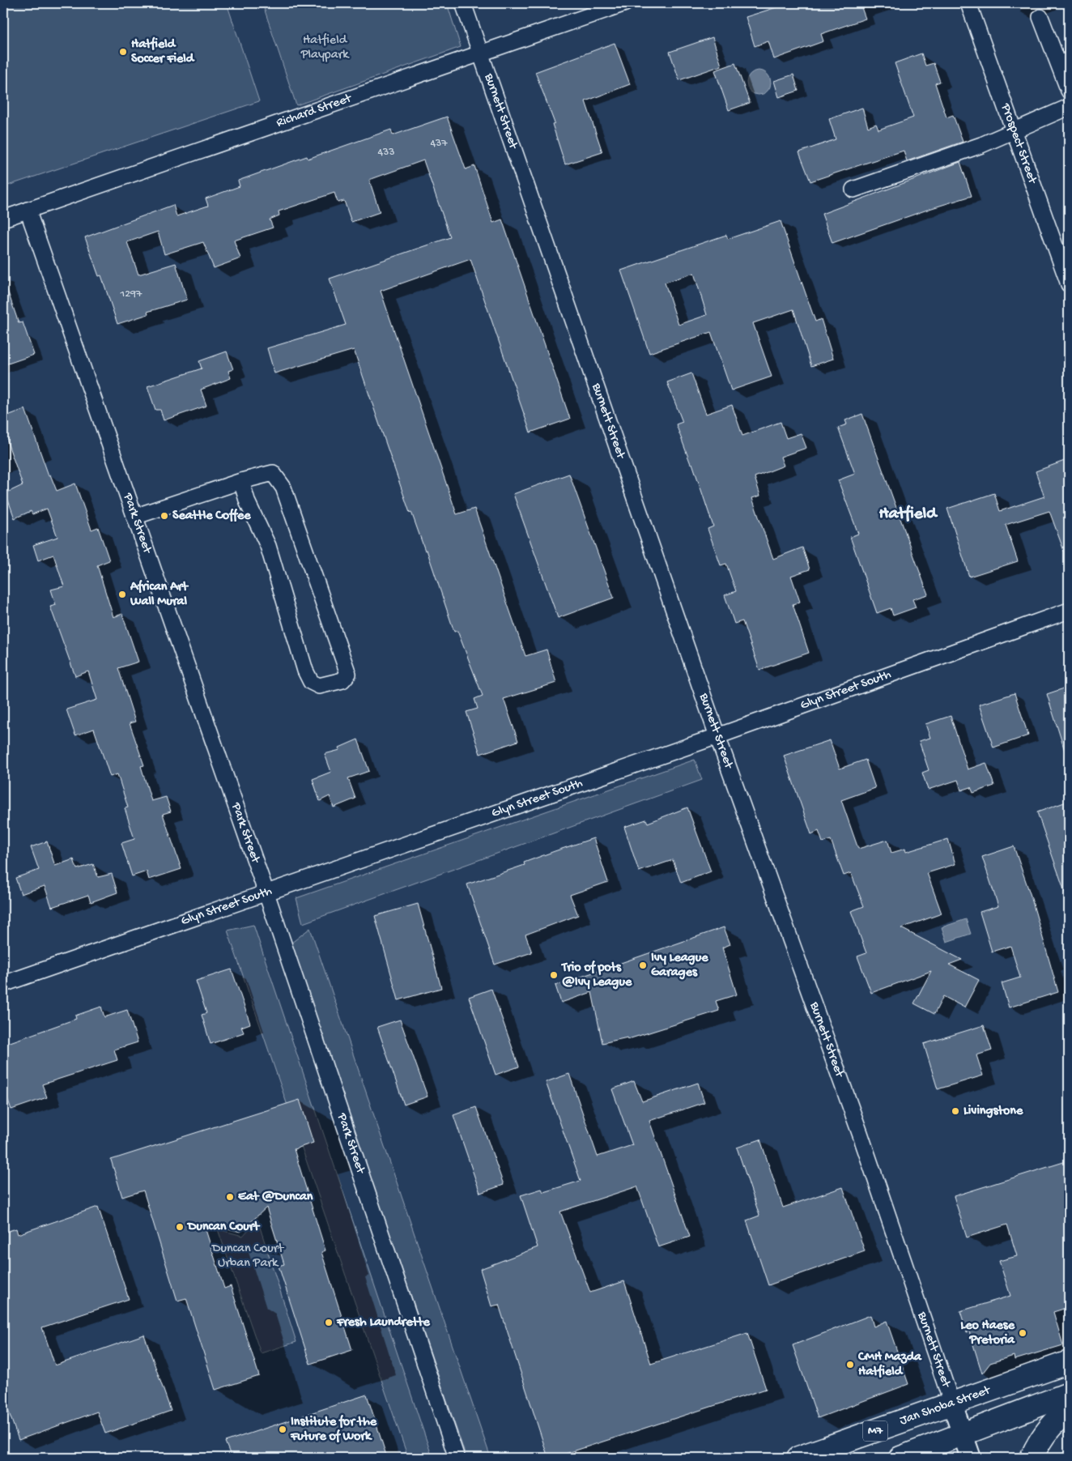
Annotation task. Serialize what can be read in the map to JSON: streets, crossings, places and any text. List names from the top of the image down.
{
  "streets": {
    "main road": ["Jan Shoba Street", "M7"],
    "street": [
      "Richard Street",
      "Burnett Street",
      "Prospect Street",
      "Park Street",
      "Glyn Street South"
    ]
  },
  "crossings": [
    ["Richard Street", "Burnett Street"],
    ["Richard Street", "Park Street"],
    ["Burnett Street", "Glyn Street South"],
    ["Burnett Street", "Jan Shoba Street"],
    ["Park Street", "Glyn Street South"]
  ],
  "districts": ["Hatfield"],
  "parks": ["Hatfield Playpark", "Duncan Court Urban Park"],
  "places": [
    "Hatfield Soccer Field",
    "Seattle Coffee",
    "African Art Wall Mural",
    "Ivy League Garages",
    "Trio of pots @Ivy League",
    "Livingstone",
    "Eat @Duncan",
    "Duncan Court",
    "Fresh Laundrette",
    "Leo Haese Pretoria",
    "CMH Mazda Hatfield",
    "Institute for the Future of Work"
  ],
  "house_numbers": ["437", "433", "1297"]
}
